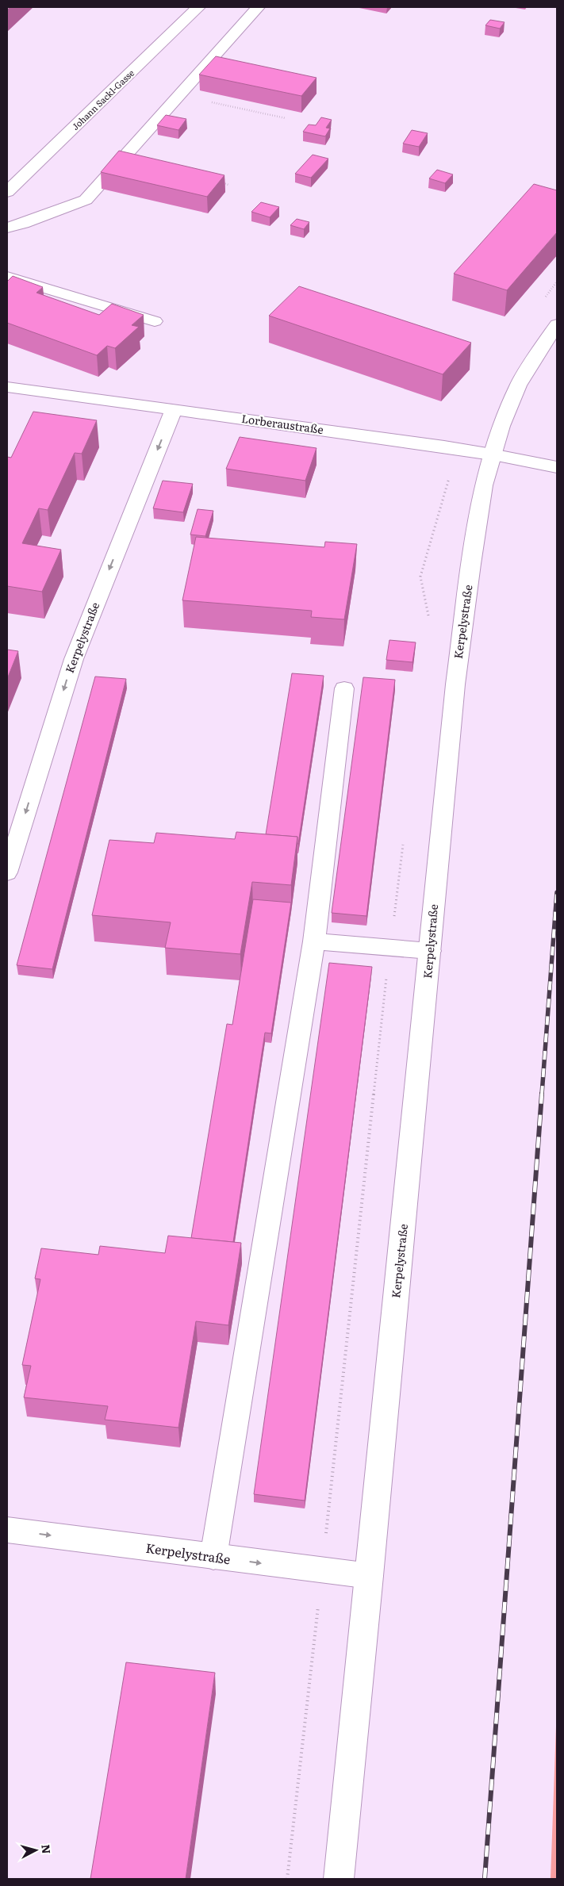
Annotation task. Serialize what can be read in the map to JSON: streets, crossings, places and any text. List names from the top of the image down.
{
  "streets": {
    "street": ["Johann Sackl-Gasse", "Lorberaustraße", "Kerpelystraße"]
  },
  "crossings": [
    ["Lorberaustraße", "Kerpelystraße"]
  ],
  "north": "right"
}
